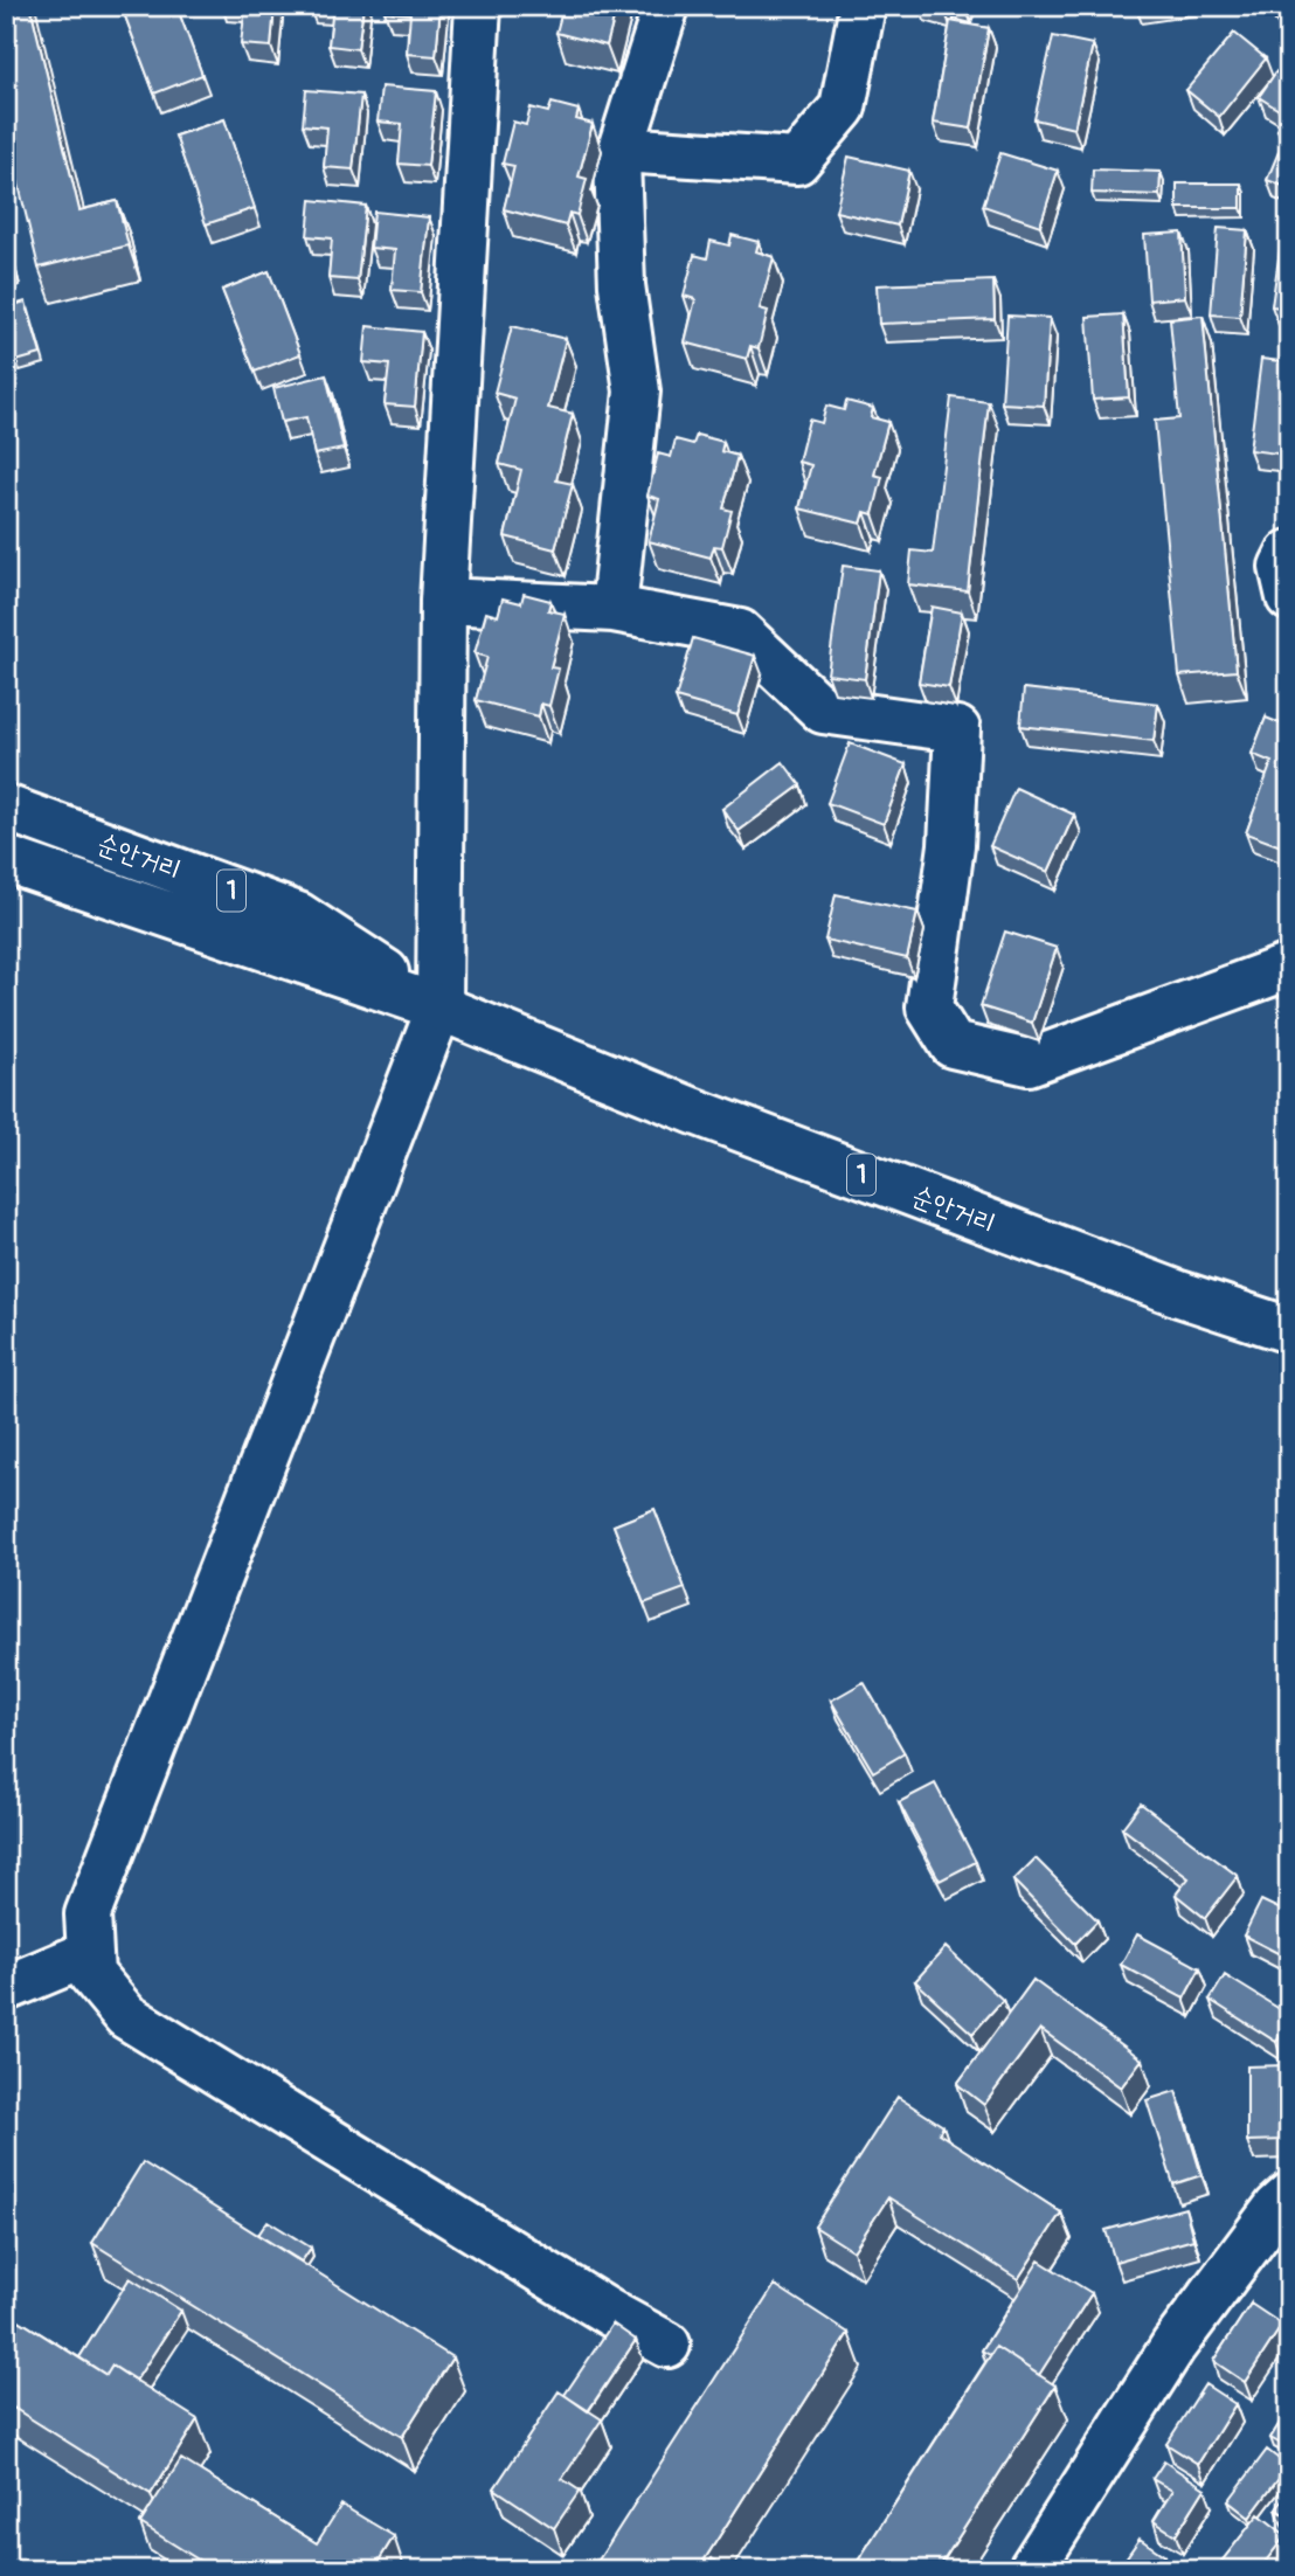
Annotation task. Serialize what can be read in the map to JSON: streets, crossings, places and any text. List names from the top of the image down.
{
  "streets": {
    "street": ["순안거리", "1"]
  }
}
